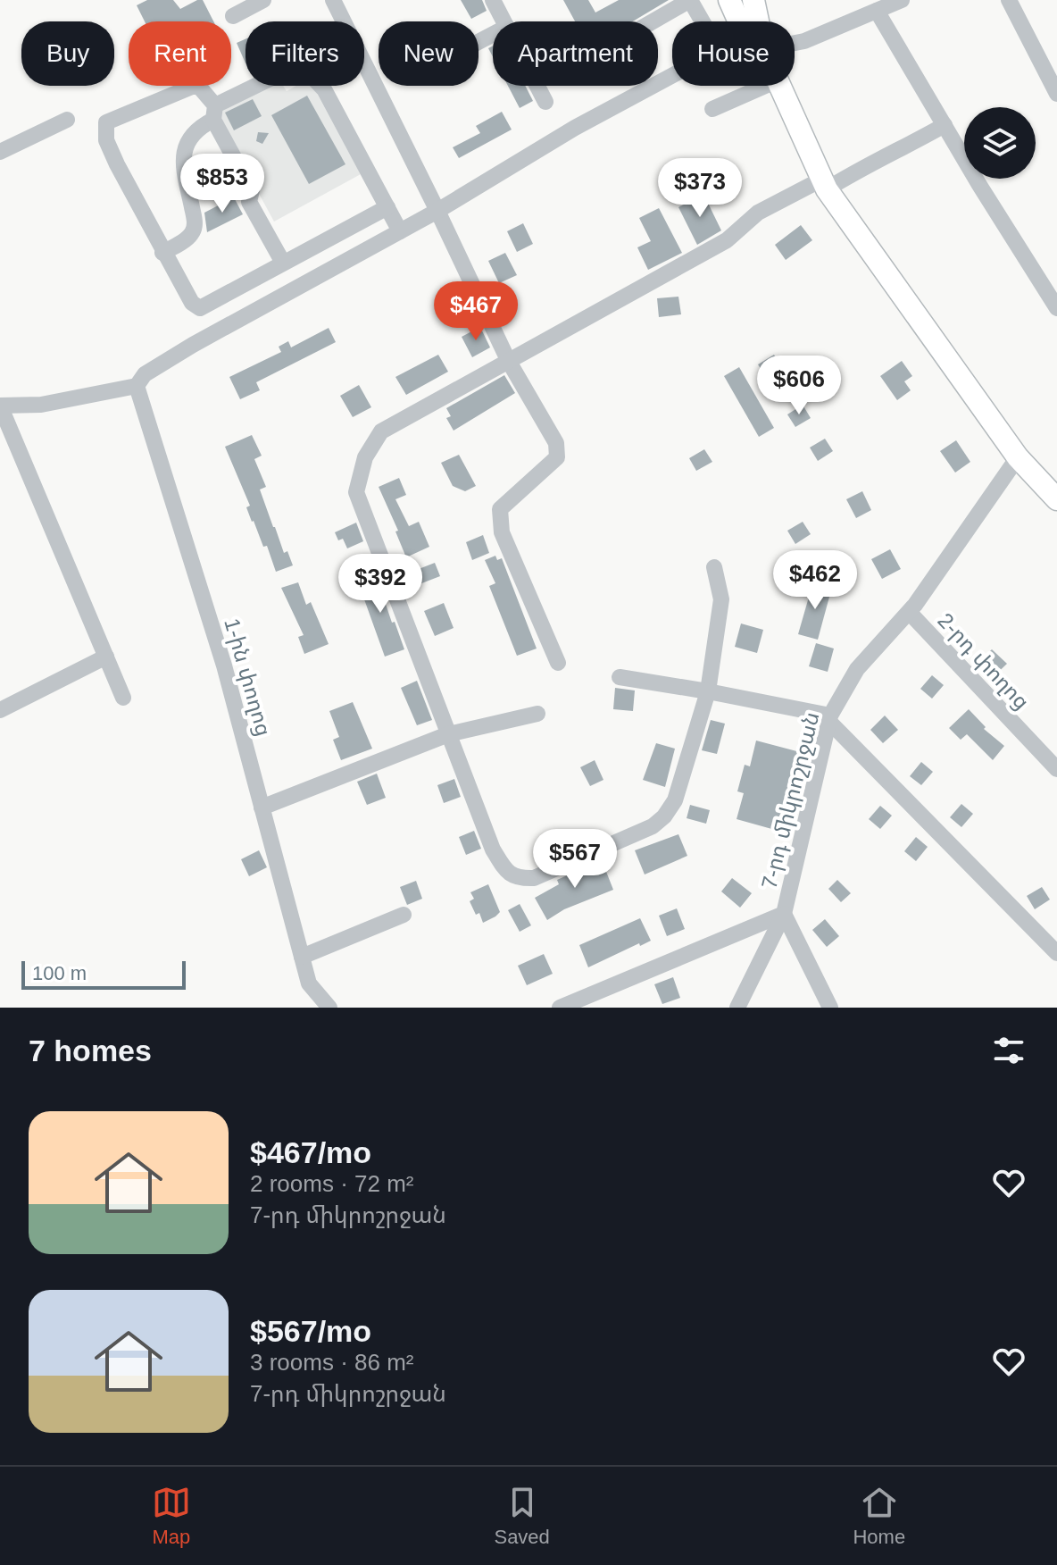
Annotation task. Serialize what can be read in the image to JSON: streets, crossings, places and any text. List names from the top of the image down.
{
  "streets": {
    "street": ["2-րդ փողոց", "1-ին փողոց", "7-րդ միկրոշրջան"]
  },
  "crossings": [
    ["2-րդ փողոց", "7-րդ միկրոշրջան"]
  ],
  "scale_bar": "100 m",
  "page": {
    "chip": [
      "Buy",
      "Rent",
      "Filters",
      "New",
      "Apartment",
      "House"
    ],
    "price": [
      "$853",
      "$373",
      "$467",
      "$606",
      "$462",
      "$392",
      "$567"
    ],
    "scale": "100 m",
    "heading": "7 homes",
    "list": [
      {
        "name": "$467/mo",
        "note": "2 rooms · 72 m² · 7-րդ միկրոշրջան"
      },
      {
        "name": "$567/mo",
        "note": "3 rooms · 86 m² · 7-րդ միկրոշրջան"
      }
    ],
    "tabs": ["Map", "Saved", "Home"]
  }
}
